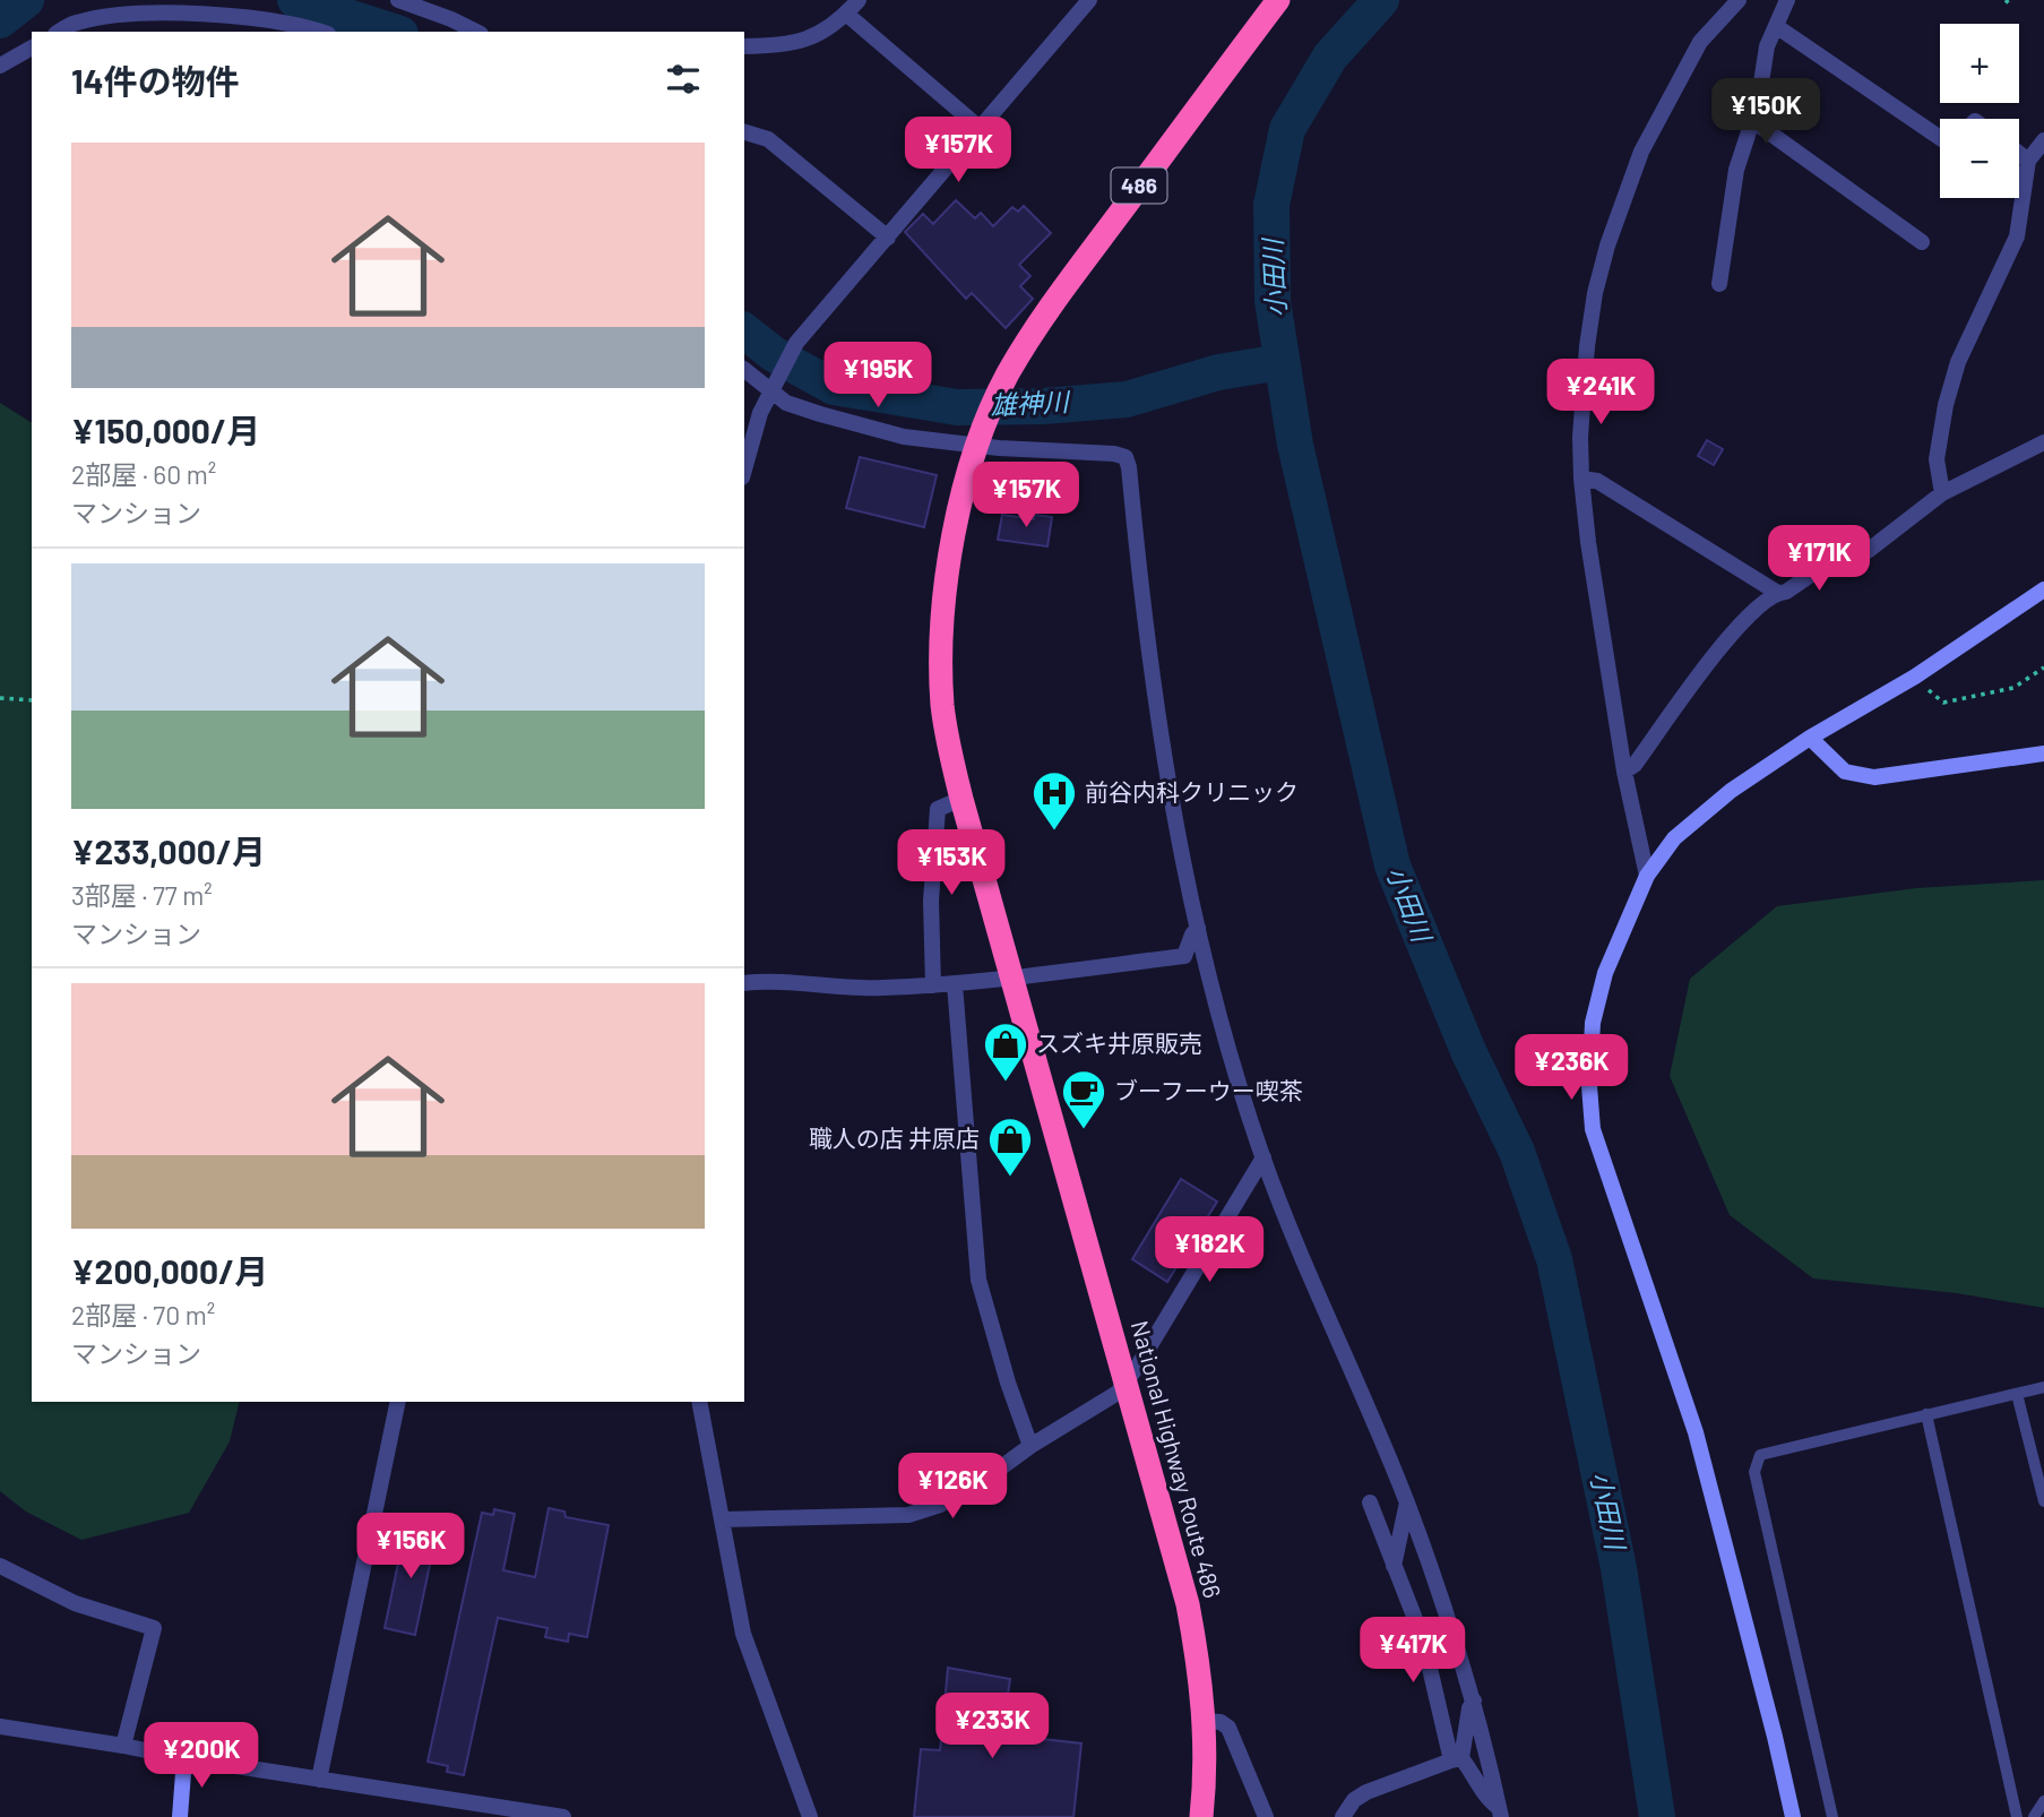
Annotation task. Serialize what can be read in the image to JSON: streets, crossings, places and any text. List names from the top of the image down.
{
  "streets": {
    "highway": ["486", "National Highway Route 486"]
  },
  "water": ["小田川", "雄神川"],
  "places": {
    "hospital": ["前谷内科クリニック"],
    "shop": ["スズキ井原販売", "職人の店 井原店"],
    "cafe": ["ブーフーウー喫茶"]
  },
  "page": {
    "map_buttons": ["+", "−"],
    "heading": "14件の物件",
    "price": [
      "¥150K",
      "¥157K",
      "¥195K",
      "¥241K",
      "¥157K",
      "¥171K",
      "¥153K",
      "¥236K",
      "¥182K",
      "¥126K",
      "¥156K",
      "¥417K",
      "¥233K",
      "¥200K"
    ],
    "list": [
      {
        "name": "¥150,000/月",
        "note": "2部屋 · 60 m² · マンション"
      },
      {
        "name": "¥233,000/月",
        "note": "3部屋 · 77 m² · マンション"
      },
      {
        "name": "¥200,000/月",
        "note": "2部屋 · 70 m² · マンション"
      }
    ]
  }
}
